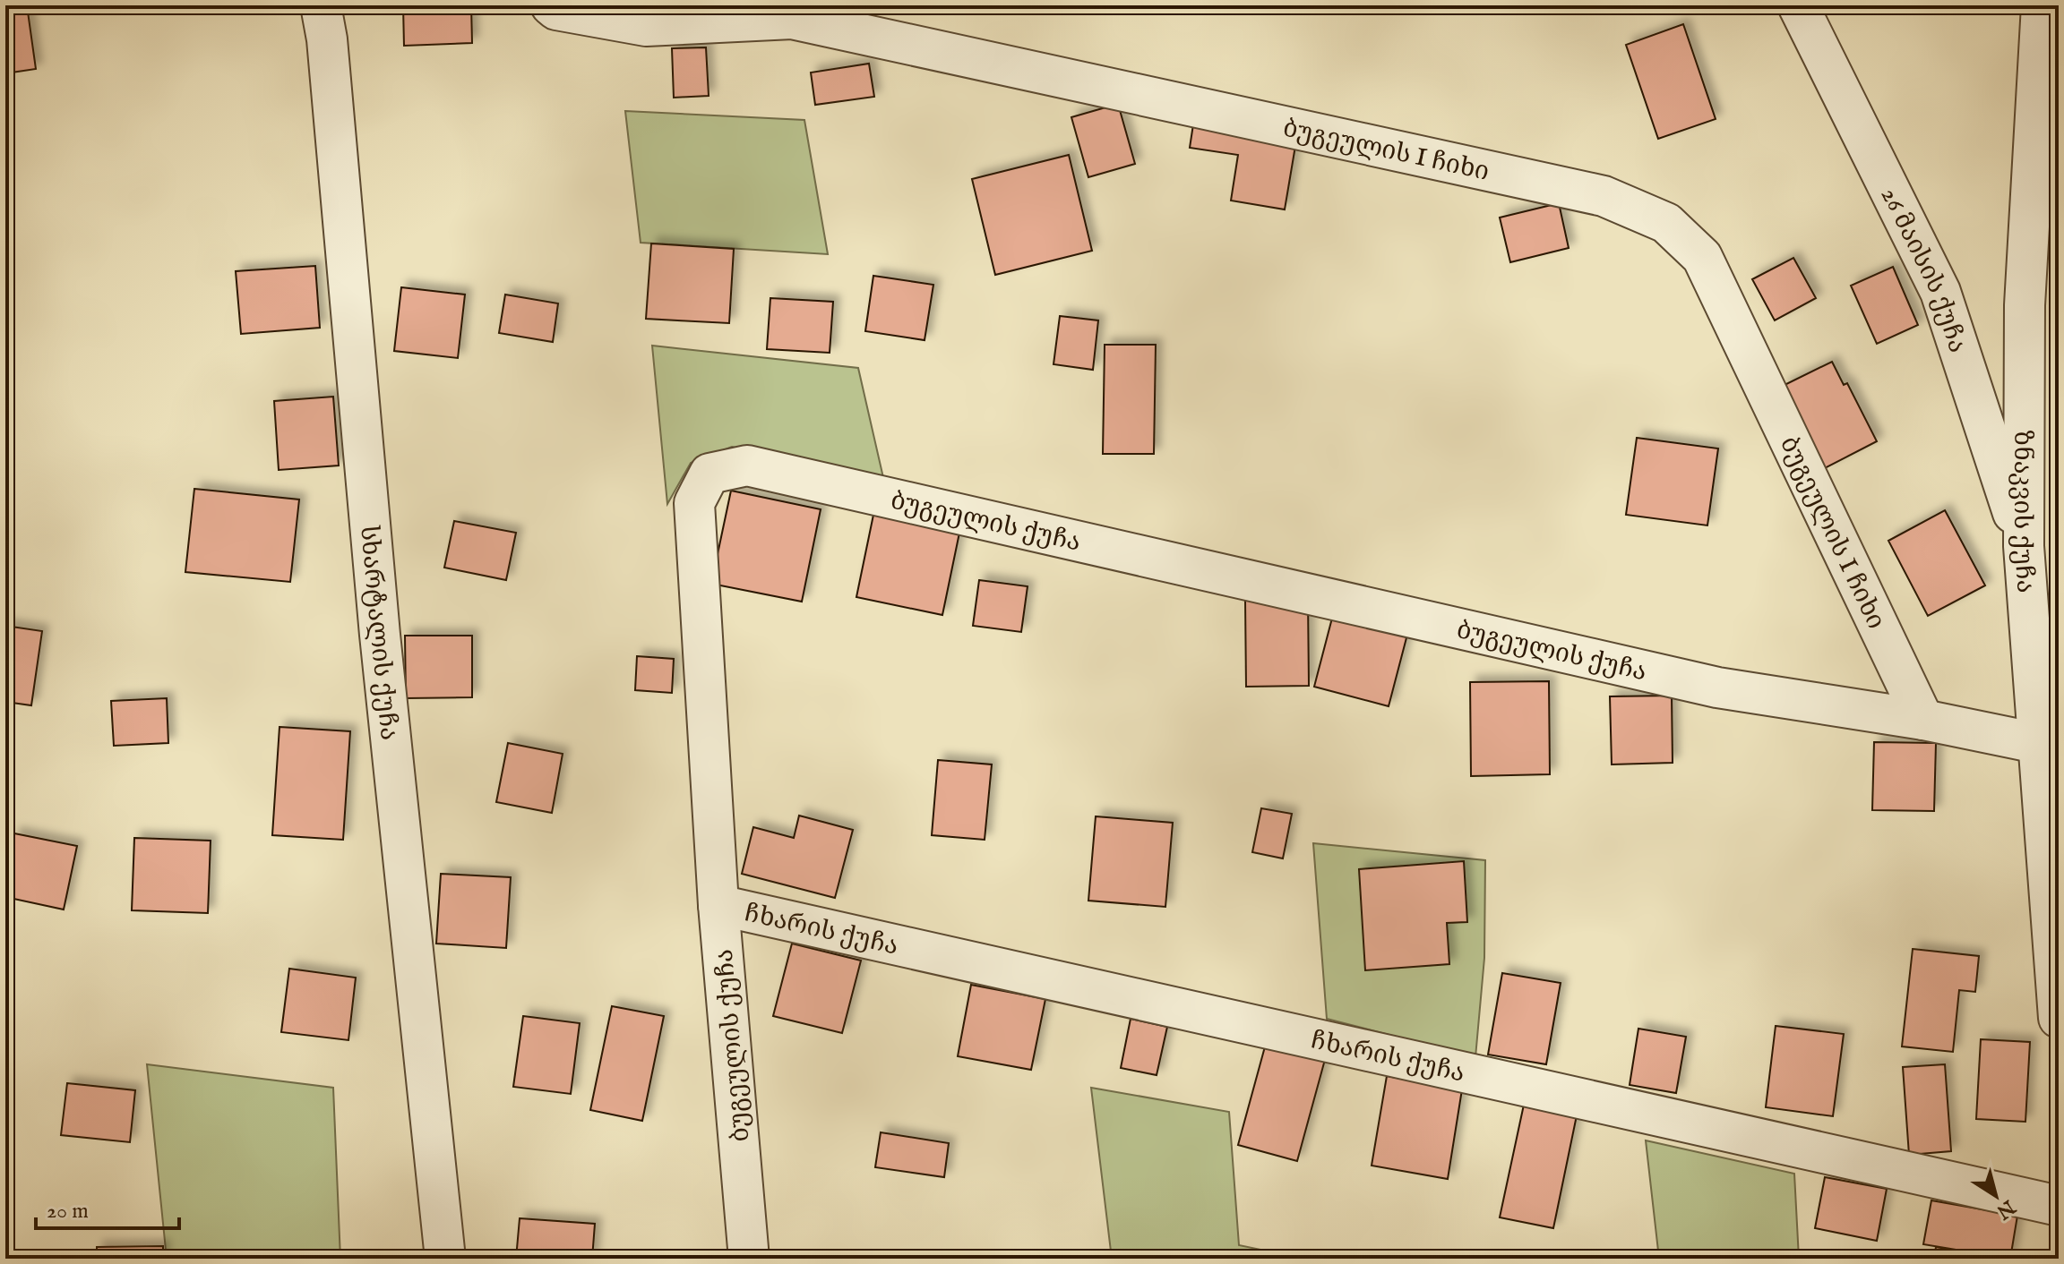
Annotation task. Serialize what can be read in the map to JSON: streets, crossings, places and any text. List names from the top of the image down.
{
  "streets": {
    "street": [
      "ბუგეულის I ჩიხი",
      "26 მაისის ქუჩა",
      "ზნაკვის ქუჩა",
      "ბუგეულის ქუჩა",
      "სხარტალის ქუჩა",
      "ჩხარის ქუჩა"
    ]
  },
  "crossings": [
    ["ბუგეულის I ჩიხი", "ბუგეულის ქუჩა"],
    ["26 მაისის ქუჩა", "ზნაკვის ქუჩა"],
    ["ზნაკვის ქუჩა", "ბუგეულის ქუჩა"],
    ["ბუგეულის ქუჩა", "ჩხარის ქუჩა"]
  ],
  "scale_bar": "20 m",
  "north": "bottom right"
}
